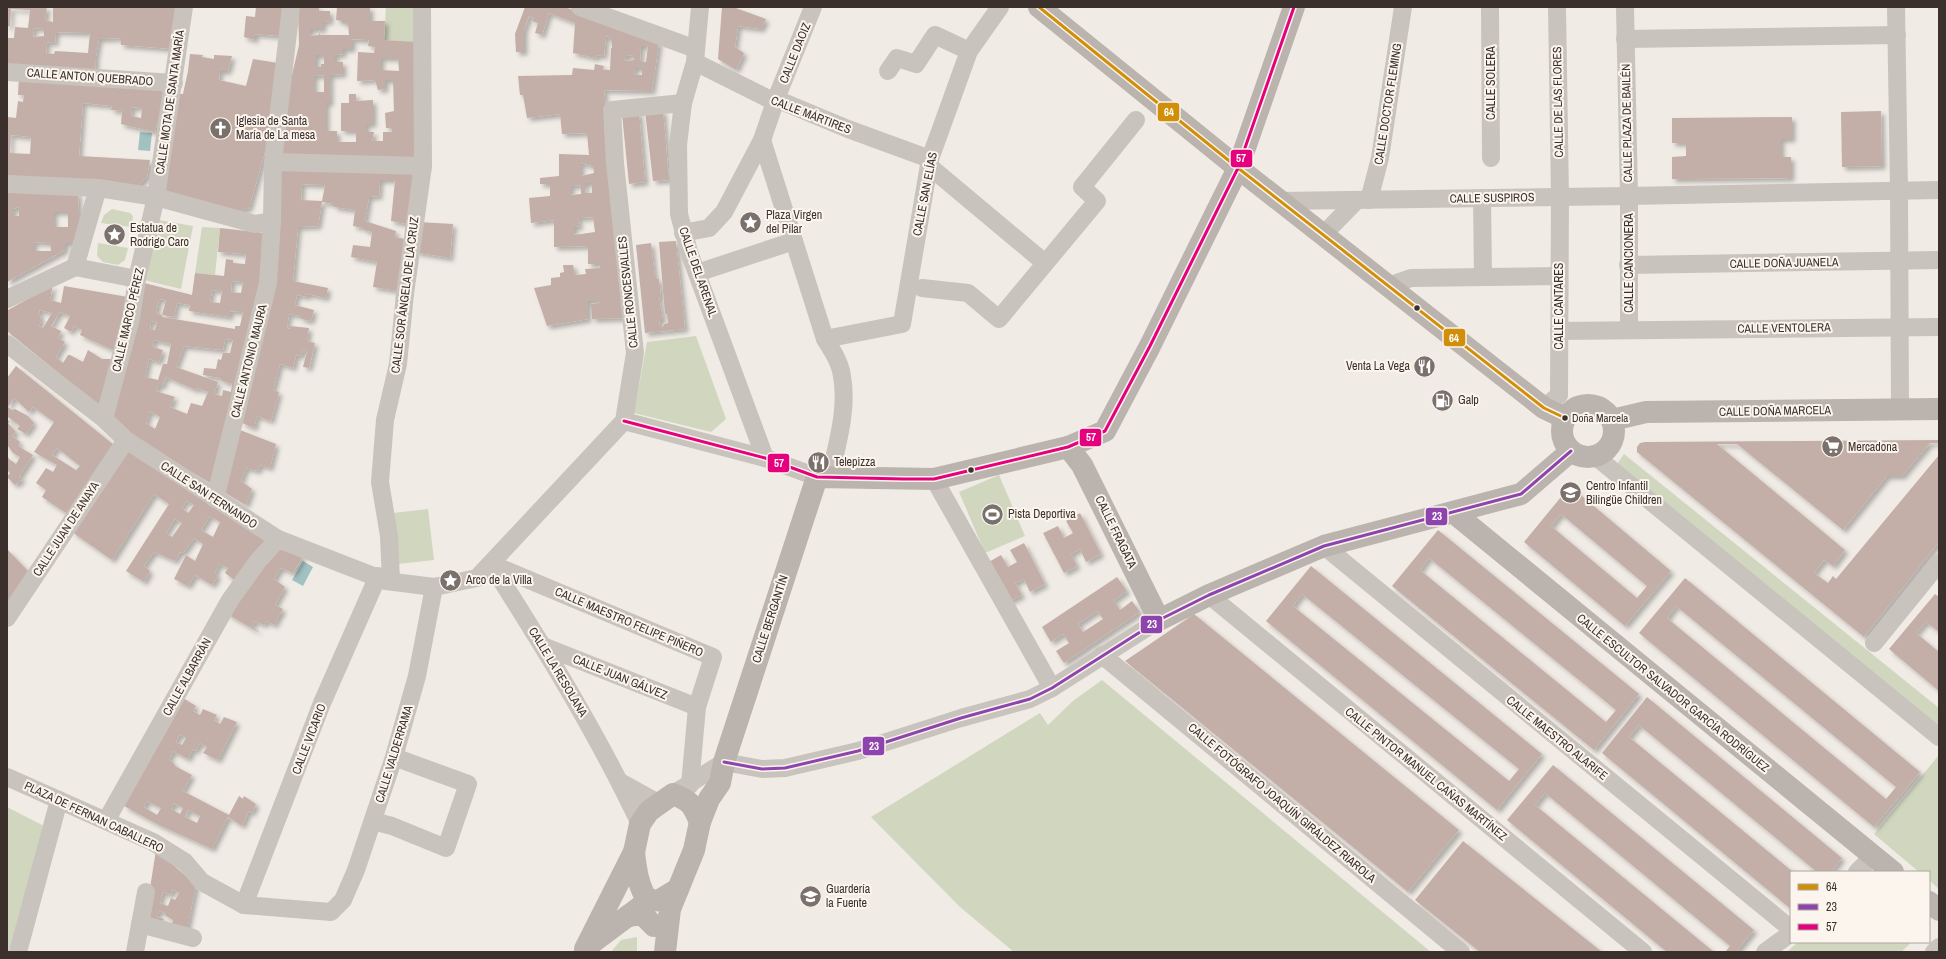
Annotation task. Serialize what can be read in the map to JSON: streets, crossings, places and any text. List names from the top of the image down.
{
  "streets": {
    "street": [
      "CALLE DAOIZ",
      "CALLE ANTON QUEBRADO",
      "CALLE SOLERA",
      "CALLE MOTA DE SANTA MARÍA",
      "CALLE DE LAS FLORES",
      "CALLE DOCTOR FLEMING",
      "CALLE MÁRTIRES",
      "CALLE PLAZA DE BAILÉN",
      "CALLE SAN ELÍAS",
      "CALLE SUSPIROS",
      "CALLE CANCIONERA",
      "CALLE DOÑA JUANELA",
      "CALLE DEL ARENAL",
      "CALLE RONCESVALLES",
      "CALLE SOR ÁNGELA DE LA CRUZ",
      "CALLE CANTARES",
      "CALLE MARCO PÉREZ",
      "CALLE VENTOLERA",
      "CALLE ANTONIO MAURA",
      "CALLE DOÑA MARCELA",
      "CALLE SAN FERNANDO",
      "CALLE JUAN DE ANAYA",
      "CALLE FRAGATA",
      "CALLE BERGANTÍN",
      "CALLE MAESTRO FELIPE PIÑERO",
      "CALLE LA RESOLANA",
      "CALLE ALBARRÁN",
      "CALLE JUAN GÁLVEZ",
      "CALLE ESCULTOR SALVADOR GARCÍA RODRÍGUEZ",
      "CALLE MAESTRO ALARIFE",
      "CALLE VICARIO",
      "CALLE VALDERRAMA",
      "CALLE PINTOR MANUEL CAÑAS MARTÍNEZ",
      "CALLE FOTÓGRAFO JOAQUÍN GIRÁLDEZ RIAROLA",
      "PLAZA DE FERNAN CABALLERO"
    ]
  },
  "crossings": [
    ["CALLE DAOIZ", "CALLE MÁRTIRES"],
    ["CALLE DAOIZ", "CALLE DEL ARENAL"],
    ["CALLE ANTON QUEBRADO", "CALLE MOTA DE SANTA MARÍA"],
    ["CALLE MOTA DE SANTA MARÍA", "CALLE MARCO PÉREZ"],
    ["CALLE DE LAS FLORES", "CALLE SUSPIROS"],
    ["CALLE DE LAS FLORES", "CALLE CANTARES"],
    ["CALLE DOCTOR FLEMING", "CALLE SUSPIROS"],
    ["CALLE MÁRTIRES", "CALLE SAN ELÍAS"],
    ["CALLE MÁRTIRES", "CALLE DEL ARENAL"],
    ["CALLE PLAZA DE BAILÉN", "CALLE SUSPIROS"],
    ["CALLE PLAZA DE BAILÉN", "CALLE CANCIONERA"],
    ["CALLE SUSPIROS", "CALLE CANCIONERA"],
    ["CALLE SUSPIROS", "CALLE CANTARES"],
    ["CALLE CANCIONERA", "CALLE DOÑA JUANELA"],
    ["CALLE CANCIONERA", "CALLE VENTOLERA"],
    ["CALLE DEL ARENAL", "CALLE RONCESVALLES"],
    ["CALLE SOR ÁNGELA DE LA CRUZ", "CALLE SAN FERNANDO"],
    ["CALLE SOR ÁNGELA DE LA CRUZ", "CALLE VICARIO"],
    ["CALLE CANTARES", "CALLE VENTOLERA"],
    ["CALLE MARCO PÉREZ", "CALLE SAN FERNANDO"],
    ["CALLE ANTONIO MAURA", "CALLE SAN FERNANDO"],
    ["CALLE SAN FERNANDO", "CALLE JUAN DE ANAYA"],
    ["CALLE SAN FERNANDO", "CALLE MAESTRO FELIPE PIÑERO"],
    ["CALLE SAN FERNANDO", "CALLE LA RESOLANA"],
    ["CALLE SAN FERNANDO", "CALLE ALBARRÁN"],
    ["CALLE SAN FERNANDO", "CALLE VICARIO"],
    ["CALLE SAN FERNANDO", "CALLE VALDERRAMA"],
    ["CALLE MAESTRO FELIPE PIÑERO", "CALLE LA RESOLANA"],
    ["CALLE MAESTRO FELIPE PIÑERO", "CALLE JUAN GÁLVEZ"],
    ["CALLE LA RESOLANA", "CALLE JUAN GÁLVEZ"],
    ["CALLE ALBARRÁN", "PLAZA DE FERNAN CABALLERO"],
    ["CALLE VICARIO", "PLAZA DE FERNAN CABALLERO"],
    ["CALLE VALDERRAMA", "PLAZA DE FERNAN CABALLERO"]
  ],
  "places": {
    "church": ["Iglesia de Santa María de La mesa"],
    "place": ["Plaza Virgen del Pilar", "Estatua de Rodrigo Caro", "Arco de la Villa"],
    "restaurant": ["Venta La Vega", "Telepizza"],
    "fuel station": ["Galp"],
    "other": ["Doña Marcela"],
    "supermarket": ["Mercadona"],
    "school or university": ["Centro Infantil Bilingüe Children", "Guardería la Fuente"],
    "sports": ["Pista Deportiva"]
  },
  "lines": ["transit line 64", "transit line 57", "transit line 23"],
  "legend": ["64", "23", "57"]
}
